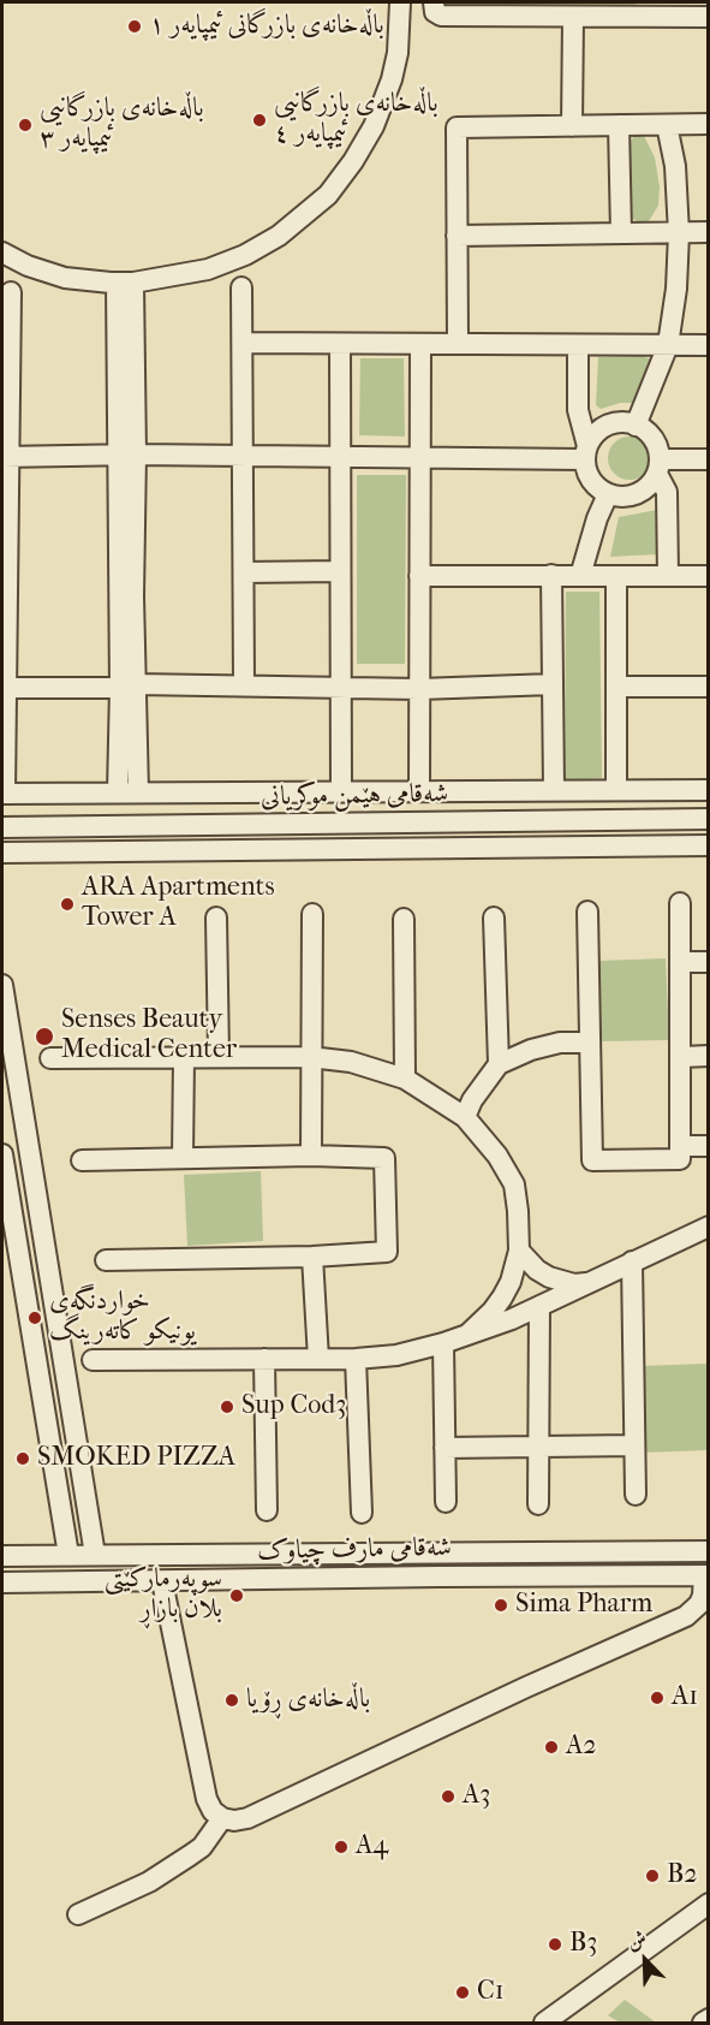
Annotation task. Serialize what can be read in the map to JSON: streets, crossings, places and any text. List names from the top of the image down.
{
  "streets": {
    "street": ["شەقامی هێمن موکریانی", "شەقامی مارف چیاوک"]
  },
  "places": [
    "باڵەخانەی بازرگانی ئیمپایەر ١",
    "باڵەخانەی بازرگانیی ئیمپایەر ٤",
    "باڵەخانەی بازرگانیی ئیمپایەر ٣",
    "ARA Apartments Tower A",
    "Senses Beauty Medical Center",
    "خواردنگەی یونیکو کاتەرینگ",
    "Sup Cod3",
    "SMOKED PIZZA",
    "سوپەرمارکێتی بلان بازاڕ",
    "Sima Pharm",
    "A1",
    "باڵەخانەی ڕۆیا",
    "A2",
    "A3",
    "A4",
    "B2",
    "B3",
    "C1"
  ],
  "north": "top left"
}
